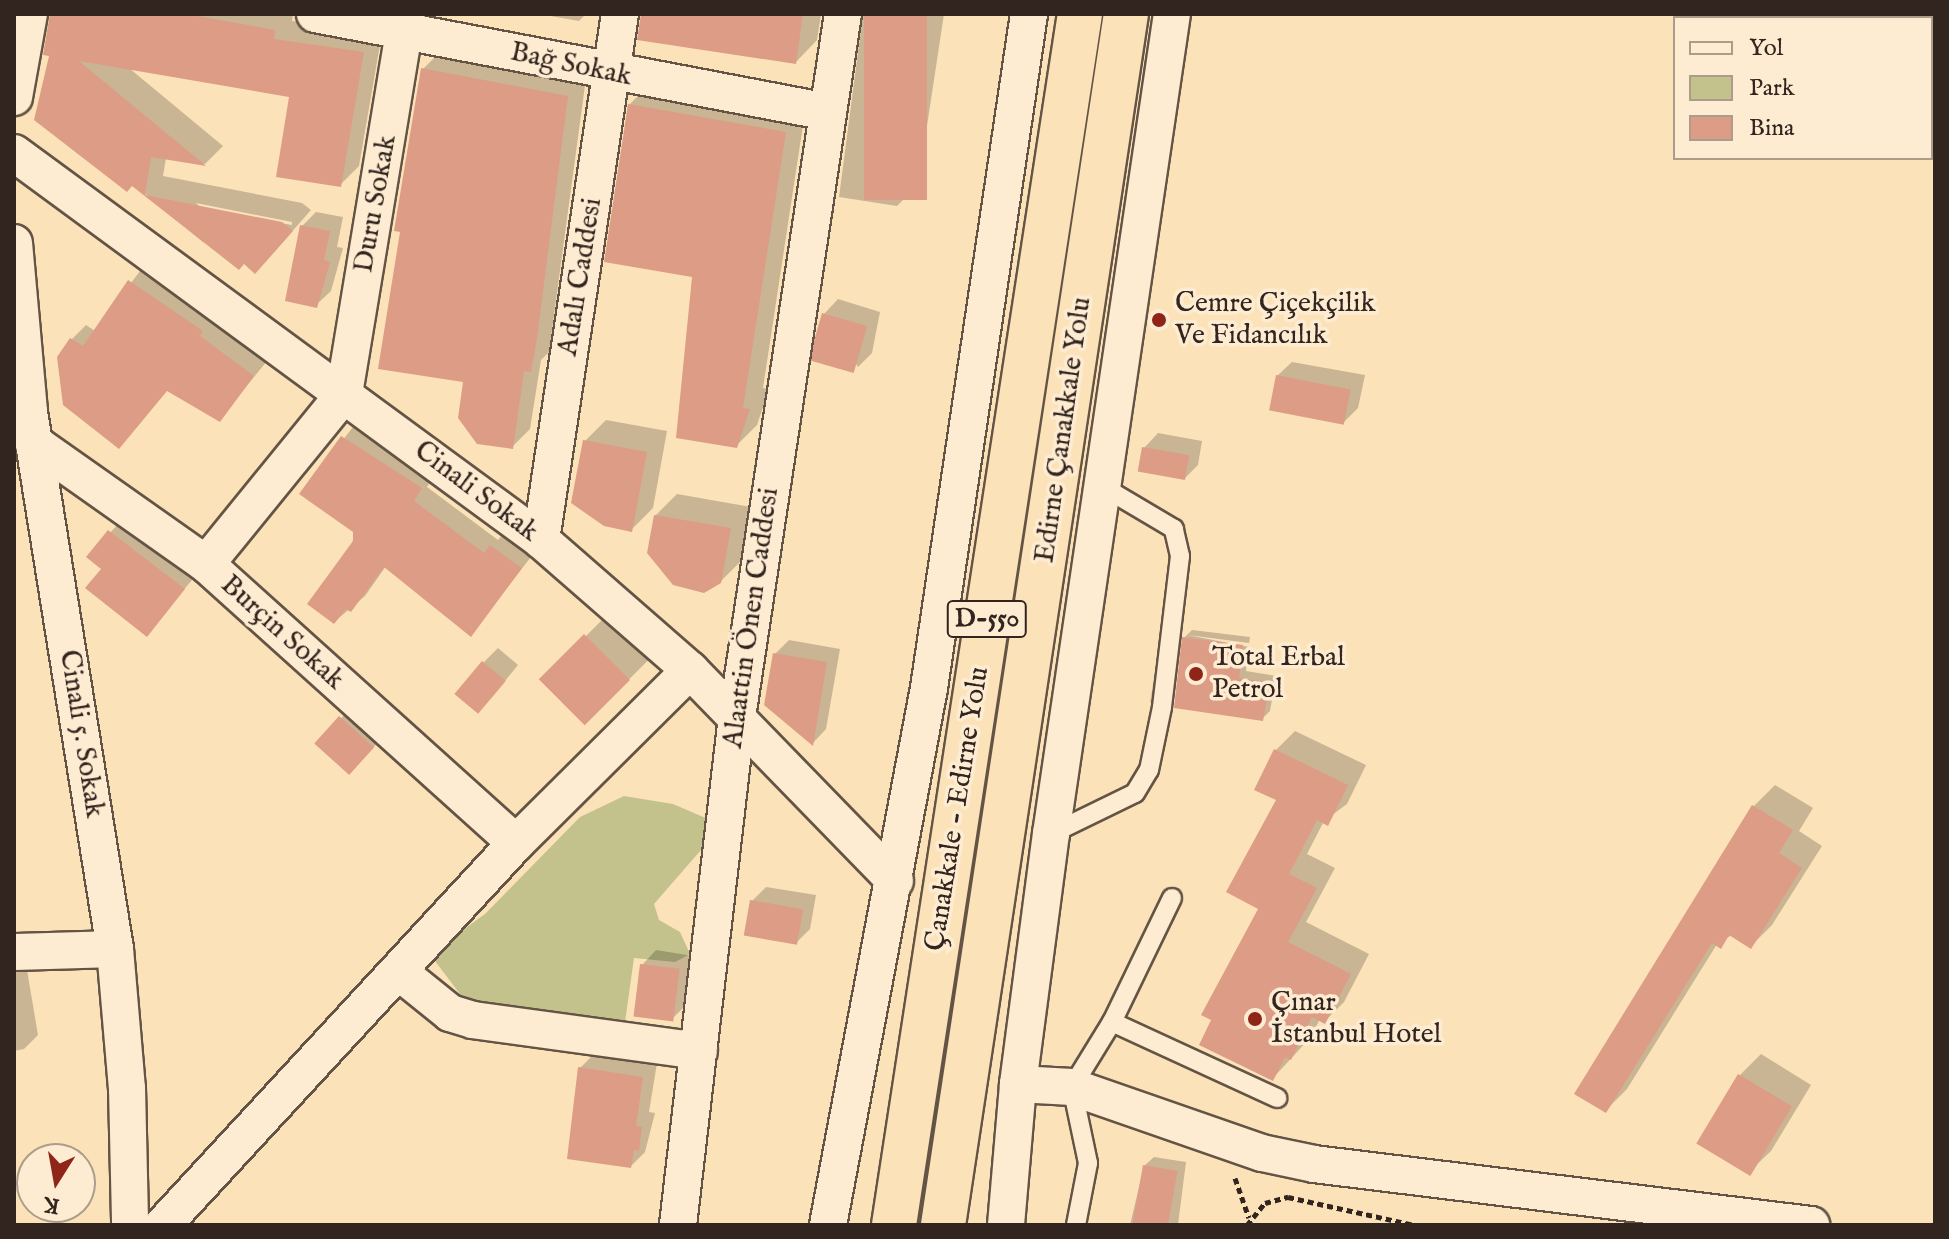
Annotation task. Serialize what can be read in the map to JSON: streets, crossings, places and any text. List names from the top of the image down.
{
  "streets": {
    "highway": ["Edirne Çanakkale Yolu", "D-550", "Çanakkale - Edirne Yolu"],
    "street": [
      "Bağ Sokak",
      "Duru Sokak",
      "Adalı Caddesi",
      "Cinali Sokak",
      "Alaattin Önen Caddesi",
      "Burçin Sokak",
      "Cinali 5. Sokak"
    ]
  },
  "crossings": [
    ["Bağ Sokak", "Duru Sokak"],
    ["Bağ Sokak", "Adalı Caddesi"],
    ["Bağ Sokak", "Alaattin Önen Caddesi"],
    ["Duru Sokak", "Cinali Sokak"],
    ["Adalı Caddesi", "Cinali Sokak"],
    ["Cinali Sokak", "Alaattin Önen Caddesi"],
    ["Burçin Sokak", "Cinali 5. Sokak"]
  ],
  "places": ["Cemre Çiçekçilik Ve Fidancılık", "Total Erbal Petrol", "Çınar İstanbul Hotel"],
  "legend": ["Yol", "Park", "Bina"],
  "north": "bottom"
}
